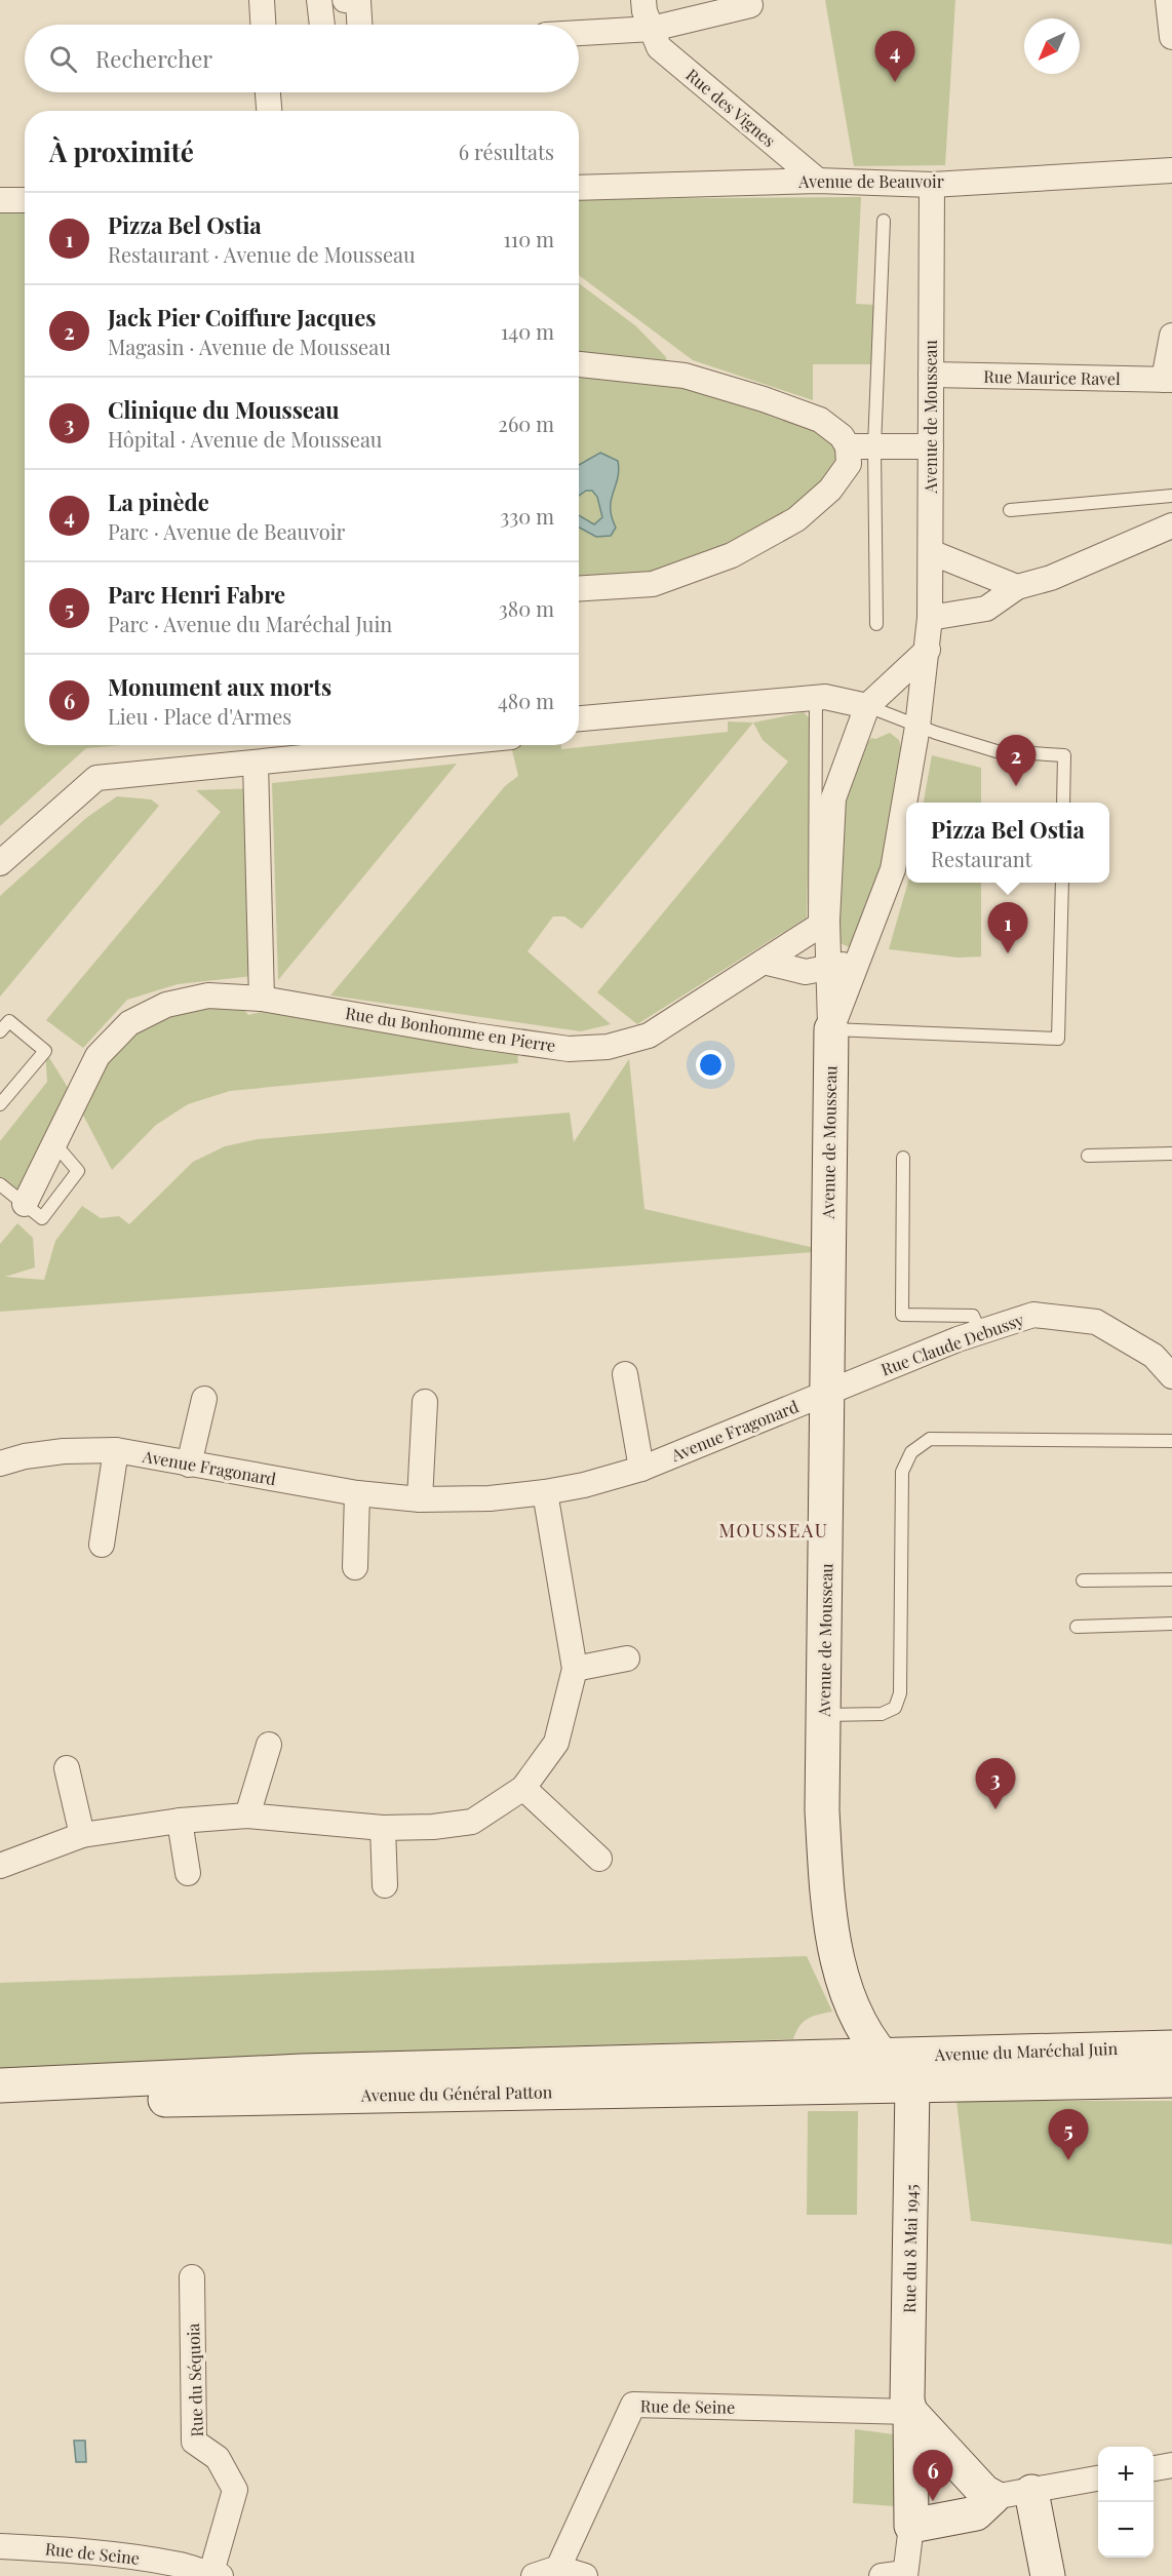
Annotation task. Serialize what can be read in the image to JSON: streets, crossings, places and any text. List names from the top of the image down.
{
  "streets": {
    "main road": [
      "Avenue de Mousseau",
      "Avenue du Maréchal Juin",
      "Avenue du Général Patton",
      "Rue du 8 Mai 1945"
    ],
    "street": [
      "Rue des Vignes",
      "Avenue de Beauvoir",
      "Rue Maurice Ravel",
      "Rue du Bonhomme en Pierre",
      "Rue Claude Debussy",
      "Avenue Fragonard",
      "Rue du Séquoia",
      "Rue de Seine"
    ]
  },
  "crossings": [
    ["Rue des Vignes", "Avenue de Beauvoir"],
    ["Avenue de Beauvoir", "Avenue de Mousseau"],
    ["Rue Maurice Ravel", "Avenue de Mousseau"],
    ["Avenue de Mousseau", "Rue du Bonhomme en Pierre"],
    ["Avenue de Mousseau", "Rue Claude Debussy"],
    ["Avenue de Mousseau", "Avenue Fragonard"],
    ["Avenue de Mousseau", "Avenue du Maréchal Juin"],
    ["Avenue de Mousseau", "Avenue du Général Patton"],
    ["Avenue de Mousseau", "Rue du 8 Mai 1945"],
    ["Rue Claude Debussy", "Avenue Fragonard"],
    ["Avenue du Maréchal Juin", "Avenue du Général Patton"],
    ["Avenue du Maréchal Juin", "Rue du 8 Mai 1945"],
    ["Avenue du Général Patton", "Rue du 8 Mai 1945"],
    ["Rue du 8 Mai 1945", "Rue de Seine"],
    ["Rue du Séquoia", "Rue de Seine"]
  ],
  "districts": ["MOUSSEAU"],
  "north": "bottom left",
  "page": {
    "search": "Rechercher",
    "pins": [
      "4",
      "2",
      "1",
      "3",
      "5",
      "6"
    ],
    "heading": ["À proximité", "6 résultats"],
    "list": [
      {
        "mark": "1",
        "name": "Pizza Bel Ostia",
        "note": "Restaurant · Avenue de Mousseau",
        "value": "110 m"
      },
      {
        "mark": "2",
        "name": "Jack Pier Coiffure Jacques",
        "note": "Magasin · Avenue de Mousseau",
        "value": "140 m"
      },
      {
        "mark": "3",
        "name": "Clinique du Mousseau",
        "note": "Hôpital · Avenue de Mousseau",
        "value": "260 m"
      },
      {
        "mark": "4",
        "name": "La pinède",
        "note": "Parc · Avenue de Beauvoir",
        "value": "330 m"
      },
      {
        "mark": "5",
        "name": "Parc Henri Fabre",
        "note": "Parc · Avenue du Maréchal Juin",
        "value": "380 m"
      },
      {
        "mark": "6",
        "name": "Monument aux morts",
        "note": "Lieu · Place d'Armes",
        "value": "480 m"
      }
    ],
    "popup": ["Pizza Bel Ostia", "Restaurant"],
    "map_buttons": ["+", "−"]
  }
}
